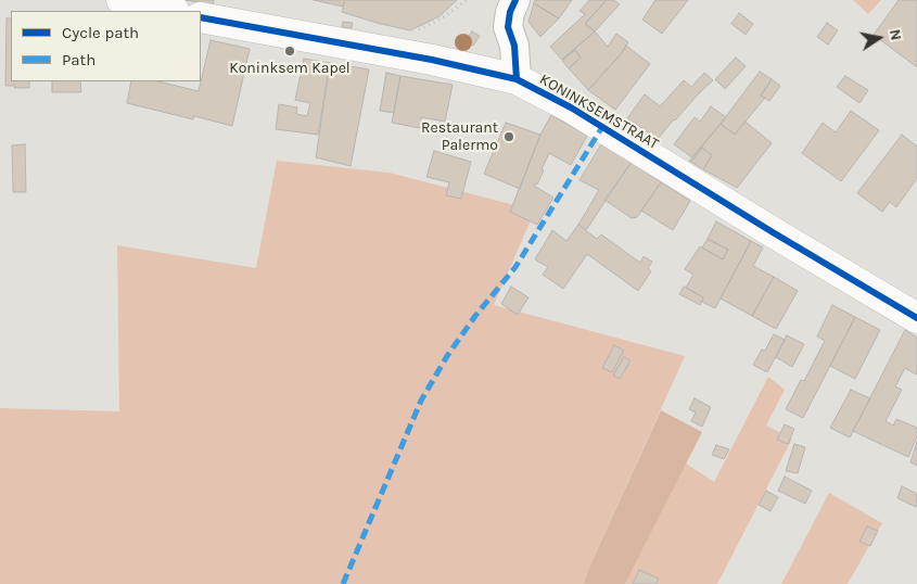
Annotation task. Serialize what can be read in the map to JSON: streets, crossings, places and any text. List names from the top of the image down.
{
  "streets": {
    "street": ["KONINKSEMSTRAAT"]
  },
  "places": ["Koninksem Kapel", "Restaurant Palermo"],
  "legend": ["Cycle path", "Path"],
  "north": "right"
}
